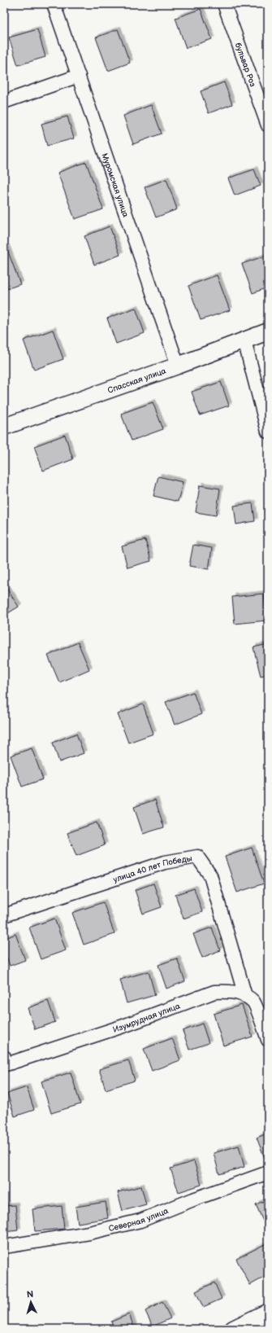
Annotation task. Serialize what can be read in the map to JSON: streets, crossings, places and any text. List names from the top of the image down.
{
  "streets": {
    "street": [
      "бульвар Роз",
      "Муромская улица",
      "Спасская улица",
      "улица 40 лет Победы",
      "Изумрудная улица",
      "Северная улица"
    ]
  },
  "crossings": [
    ["Муромская улица", "Спасская улица"],
    ["улица 40 лет Победы", "Изумрудная улица"]
  ],
  "north": "top"
}
